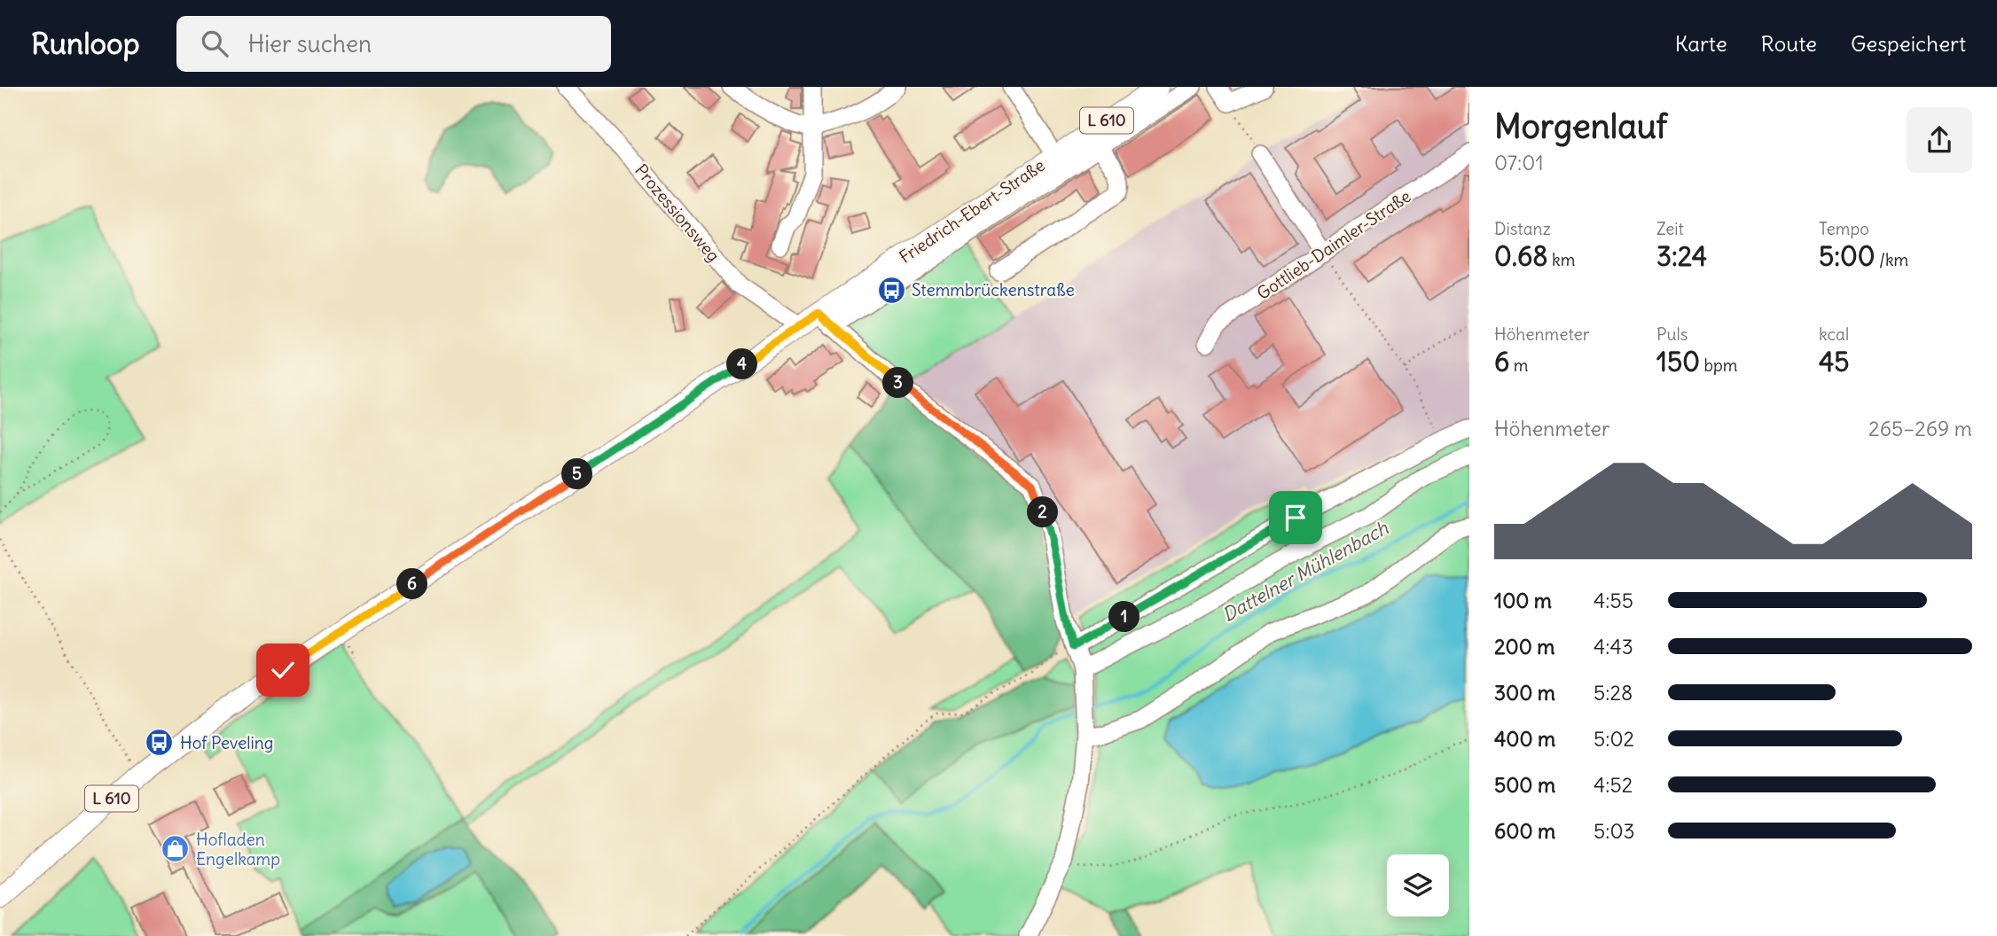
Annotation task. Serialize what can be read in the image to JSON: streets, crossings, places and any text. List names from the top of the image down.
{
  "streets": {
    "main road": ["L 610", "Friedrich-Ebert-Straße"],
    "street": ["Prozessionsweg", "Gottlieb-Daimler-Straße"]
  },
  "crossings": [
    ["Friedrich-Ebert-Straße", "Prozessionsweg"]
  ],
  "water": ["Dattelner Mühlenbach"],
  "places": {
    "bus stop": ["Stemmbrückenstraße", "Hof Peveling"],
    "shop": ["Hofladen Engelkamp"]
  },
  "page": {
    "header": "Runloop",
    "search": "Hier suchen",
    "nav": ["Karte", "Route", "Gespeichert"],
    "heading": ["Morgenlauf", "07:01"],
    "stats": [
      ["Distanz", "0.68 km"],
      ["Zeit", "3:24"],
      ["Tempo", "5:00 /km"],
      ["Höhenmeter", "6 m"],
      ["Puls", "150 bpm"],
      ["kcal", "45"]
    ],
    "pins": [
      "4",
      "3",
      "5",
      "2",
      "6",
      "1"
    ],
    "chart": ["Höhenmeter", "265–269 m"],
    "list": [
      {
        "name": "100 m",
        "note": "4:55"
      },
      {
        "name": "200 m",
        "note": "4:43"
      },
      {
        "name": "300 m",
        "note": "5:28"
      },
      {
        "name": "400 m",
        "note": "5:02"
      },
      {
        "name": "500 m",
        "note": "4:52"
      },
      {
        "name": "600 m",
        "note": "5:03"
      }
    ]
  }
}
